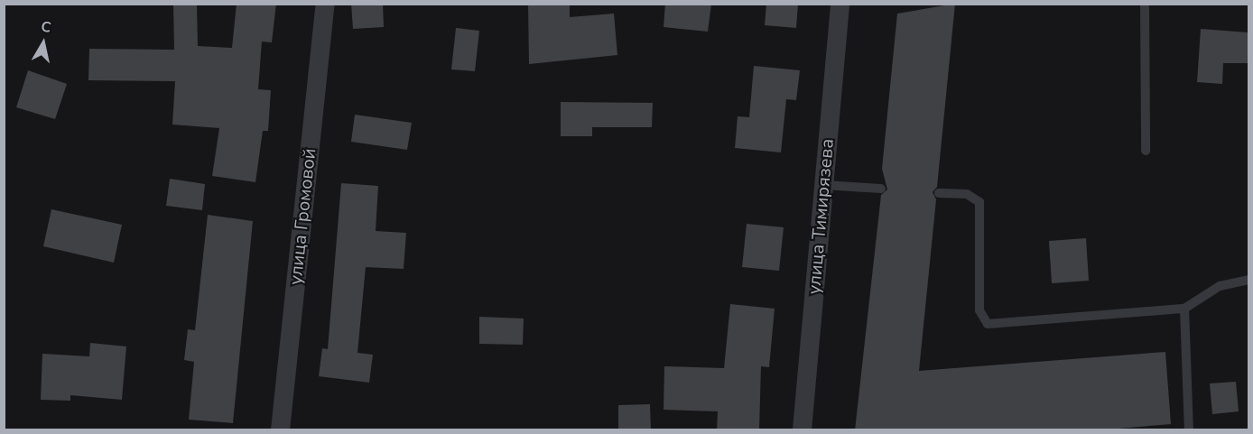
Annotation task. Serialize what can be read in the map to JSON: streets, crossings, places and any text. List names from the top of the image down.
{
  "streets": {
    "street": ["улица Громовой", "улица Тимирязева"]
  },
  "north": "top"
}
